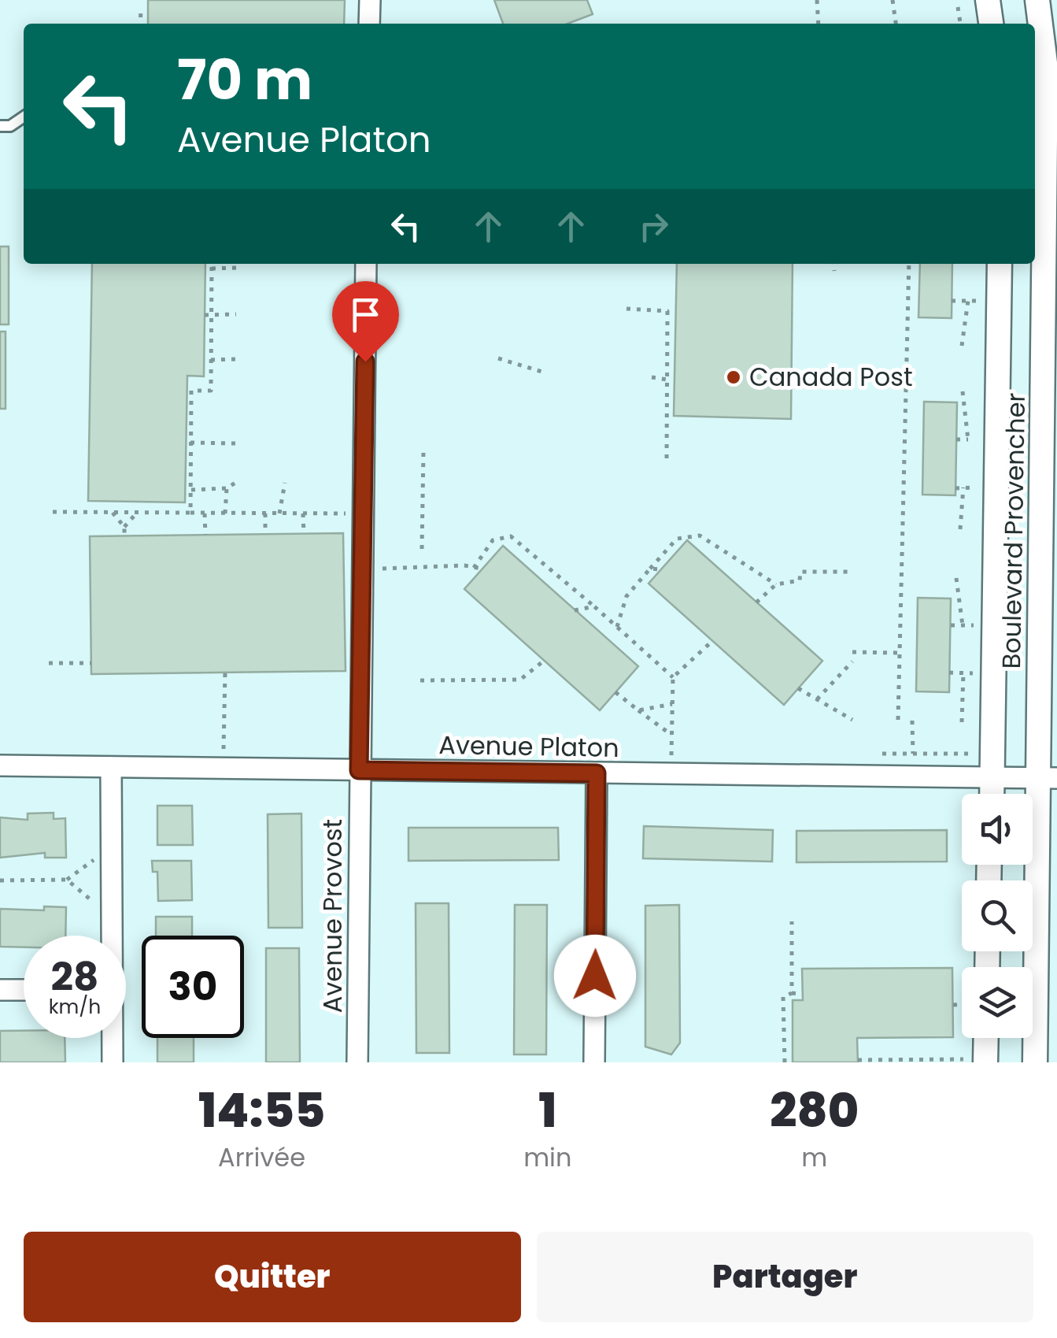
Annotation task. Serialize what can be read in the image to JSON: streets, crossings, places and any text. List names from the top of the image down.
{
  "streets": {
    "street": ["Boulevard Provencher", "Avenue Platon", "Avenue Provost"]
  },
  "crossings": [
    ["Boulevard Provencher", "Avenue Platon"],
    ["Avenue Platon", "Avenue Provost"]
  ],
  "places": ["Canada Post"],
  "page": {
    "turn": ["70 m", "Avenue Platon"],
    "speed": "28 km/h",
    "limit": "30",
    "eta": [
      "14:55",
      "Arrivée",
      "1",
      "min",
      "280",
      "m"
    ],
    "buttons": ["Quitter", "Partager"]
  }
}
